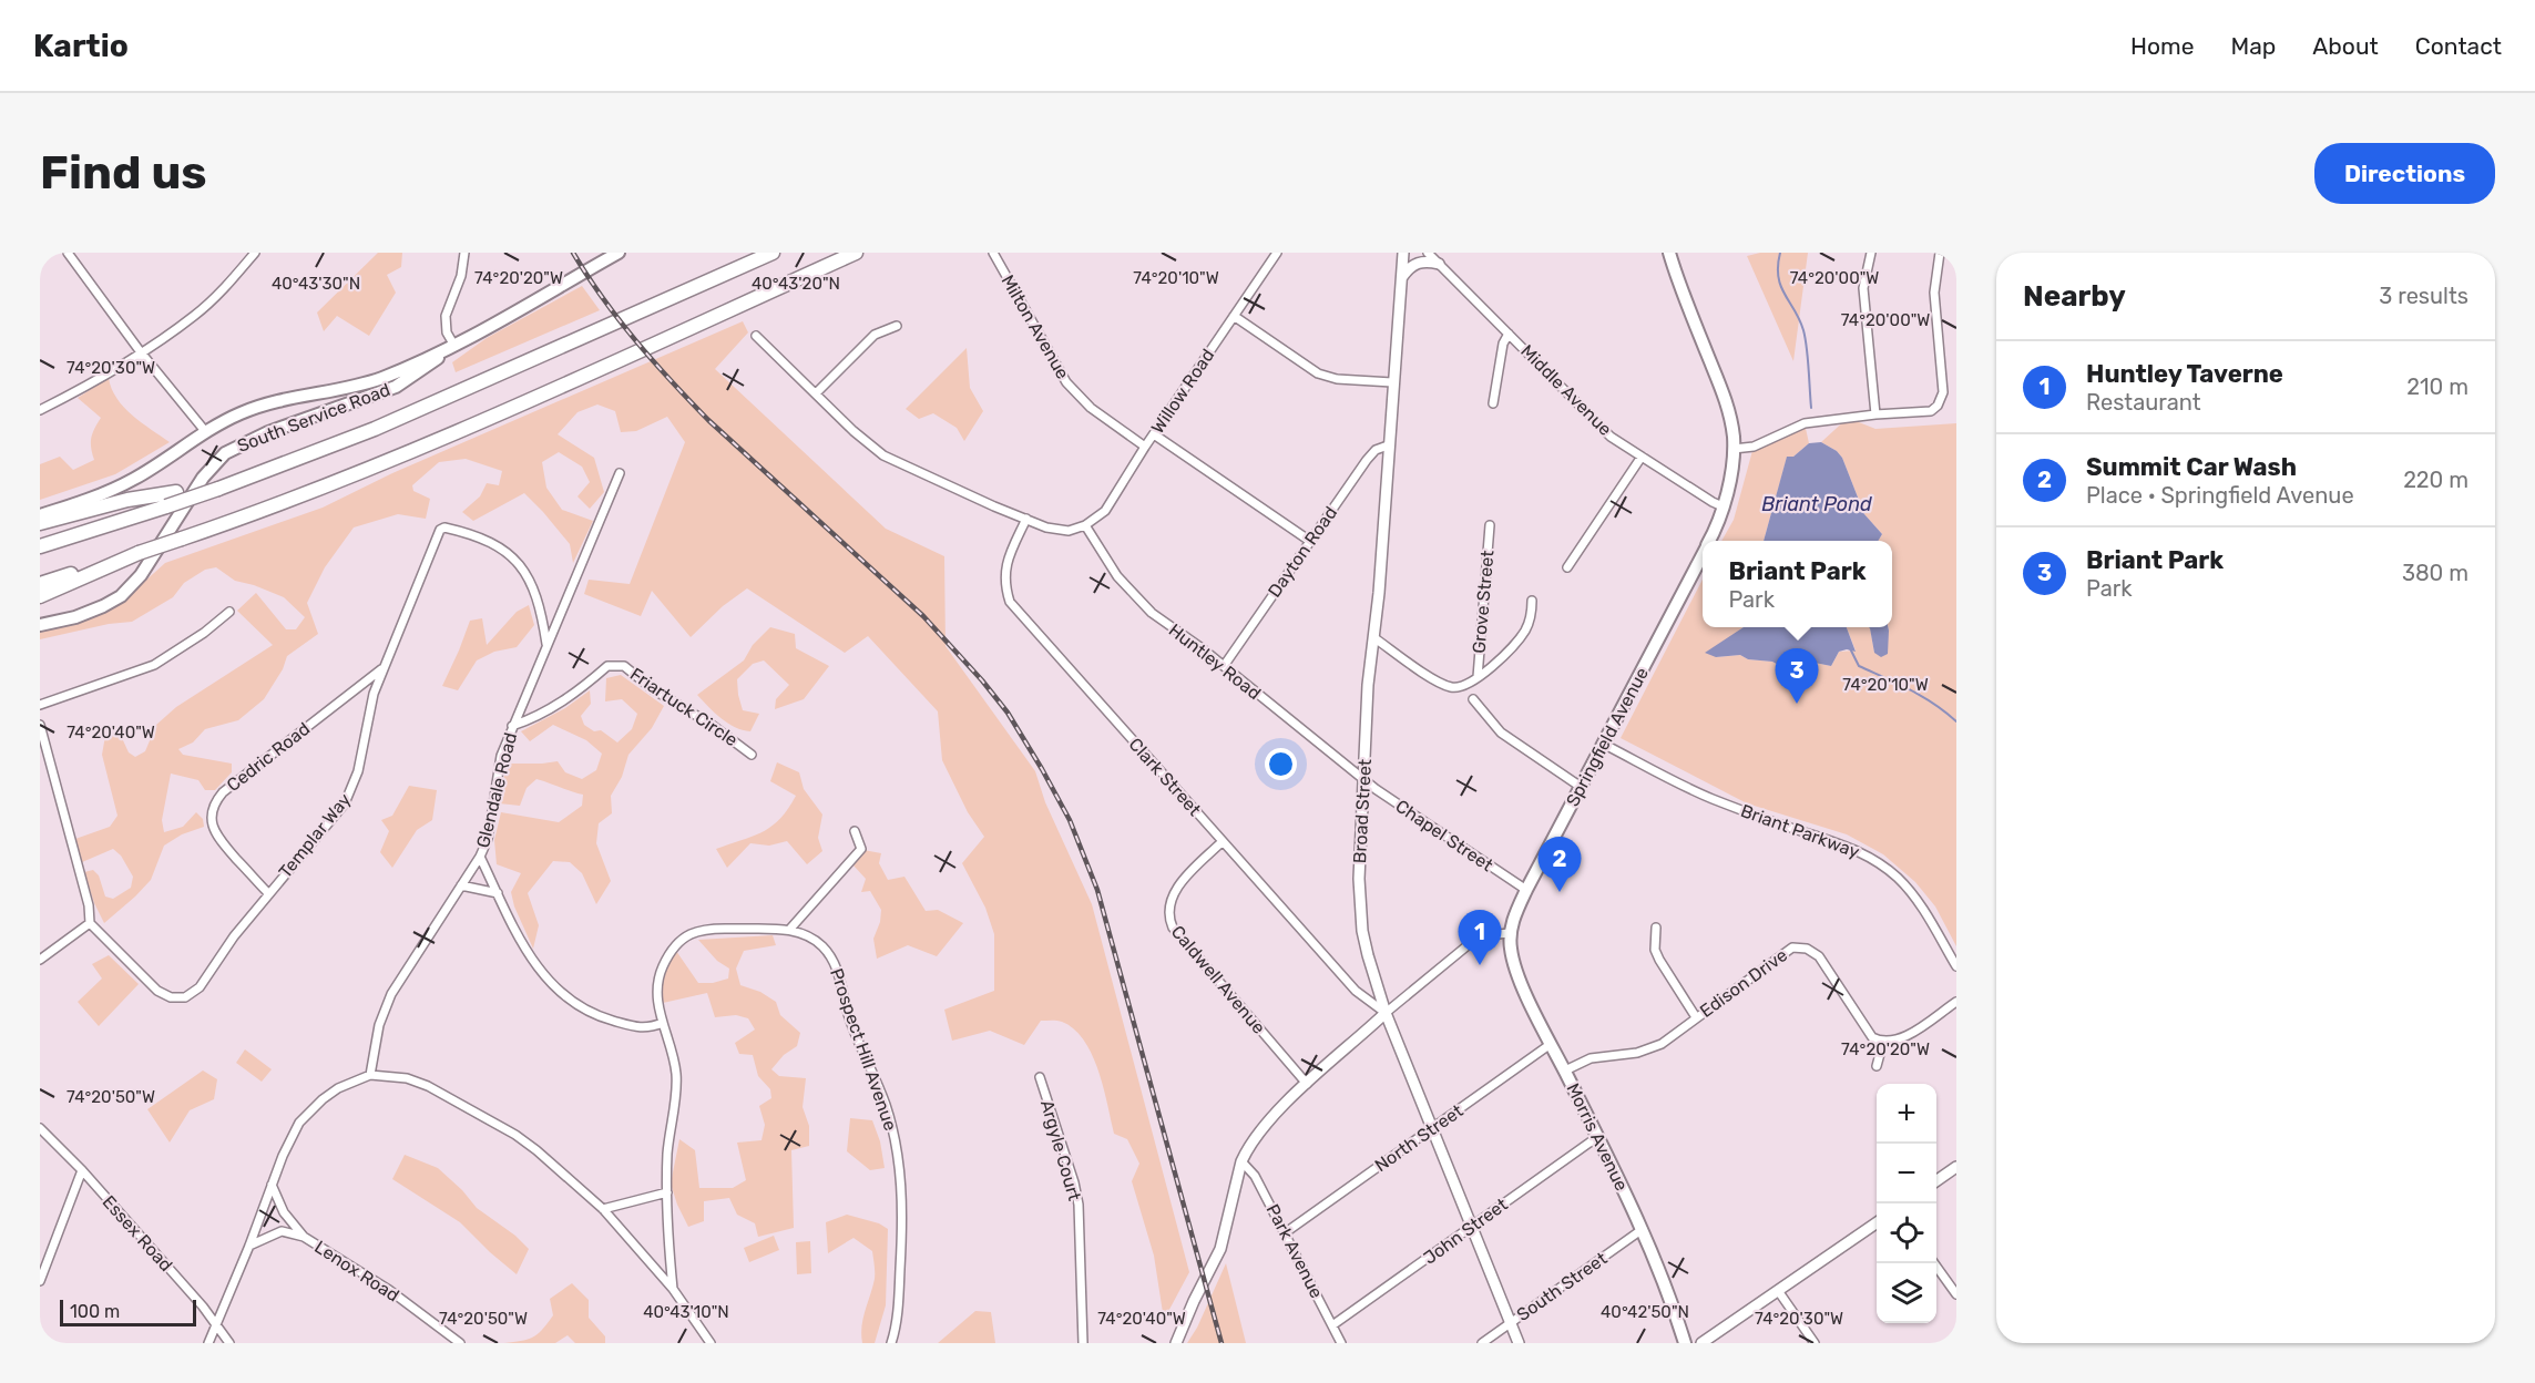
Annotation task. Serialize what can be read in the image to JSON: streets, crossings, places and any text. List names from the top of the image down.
{
  "streets": {
    "main road": [
      "South Service Road",
      "Springfield Avenue",
      "Broad Street",
      "Morris Avenue"
    ],
    "street": [
      "Milton Avenue",
      "Middle Avenue",
      "Willow Road",
      "Dayton Road",
      "Grove Street",
      "Huntley Road",
      "Friartuck Circle",
      "Cedric Road",
      "Clark Street",
      "Glendale Road",
      "Briant Parkway",
      "Templar Way",
      "Chapel Street",
      "Caldwell Avenue",
      "Edison Drive",
      "Prospect Hill Avenue",
      "North Street",
      "Argyle Court",
      "John Street",
      "Essex Road",
      "Park Avenue",
      "Lenox Road",
      "South Street"
    ]
  },
  "crossings": [
    ["Milton Avenue", "Willow Road"],
    ["Middle Avenue", "Springfield Avenue"],
    ["Willow Road", "Huntley Road"],
    ["Dayton Road", "Huntley Road"],
    ["Dayton Road", "Broad Street"],
    ["Huntley Road", "Broad Street"],
    ["Huntley Road", "Chapel Street"],
    ["Friartuck Circle", "Glendale Road"],
    ["Springfield Avenue", "Briant Parkway"],
    ["Springfield Avenue", "Chapel Street"],
    ["Springfield Avenue", "Morris Avenue"],
    ["Cedric Road", "Templar Way"],
    ["Clark Street", "Broad Street"],
    ["Clark Street", "Caldwell Avenue"],
    ["Glendale Road", "Templar Way"],
    ["Glendale Road", "Prospect Hill Avenue"],
    ["Broad Street", "Chapel Street"],
    ["Broad Street", "North Street"],
    ["Broad Street", "John Street"],
    ["Broad Street", "South Street"],
    ["Edison Drive", "Morris Avenue"],
    ["Morris Avenue", "North Street"],
    ["Morris Avenue", "John Street"],
    ["Morris Avenue", "South Street"],
    ["North Street", "Park Avenue"],
    ["John Street", "Park Avenue"]
  ],
  "water": ["Briant Pond"],
  "scale_bar": "100 m",
  "page": {
    "header": "Kartio",
    "nav": [
      "Home",
      "Map",
      "About",
      "Contact"
    ],
    "buttons": "Directions",
    "title": "Find us",
    "heading": ["Nearby", "3 results"],
    "list": [
      {
        "mark": "1",
        "name": "Huntley Taverne",
        "note": "Restaurant",
        "value": "210 m"
      },
      {
        "mark": "2",
        "name": "Summit Car Wash",
        "note": "Place · Springfield Avenue",
        "value": "220 m"
      },
      {
        "mark": "3",
        "name": "Briant Park",
        "note": "Park",
        "value": "380 m"
      }
    ],
    "popup": ["Briant Park", "Park"],
    "pins": ["3", "2", "1"],
    "map_buttons": ["+", "−"],
    "scale": "100 m"
  },
  "coordinates": [
    "74°20'10\"W",
    "74°20'20\"W",
    "74°20'00\"W",
    "40°43'30\"N",
    "40°43'20\"N",
    "74°20'30\"W",
    "74°20'40\"W",
    "74°20'50\"W",
    "40°43'10\"N",
    "40°42'50\"N"
  ]
}
